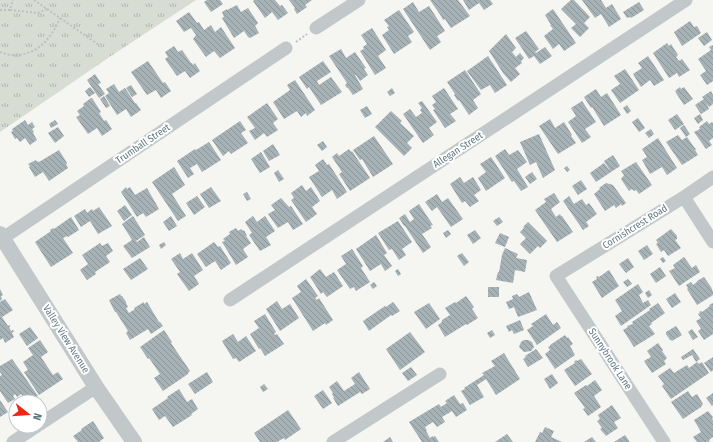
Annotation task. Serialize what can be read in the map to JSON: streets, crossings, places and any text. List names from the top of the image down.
{
  "streets": {
    "street": [
      "Trumball Street",
      "Allegan Street",
      "Cornishcrest Road",
      "Valley View Avenue",
      "Sunnybrook Lane"
    ]
  },
  "crossings": [
    ["Trumball Street", "Valley View Avenue"],
    ["Cornishcrest Road", "Sunnybrook Lane"]
  ],
  "north": "right"
}
